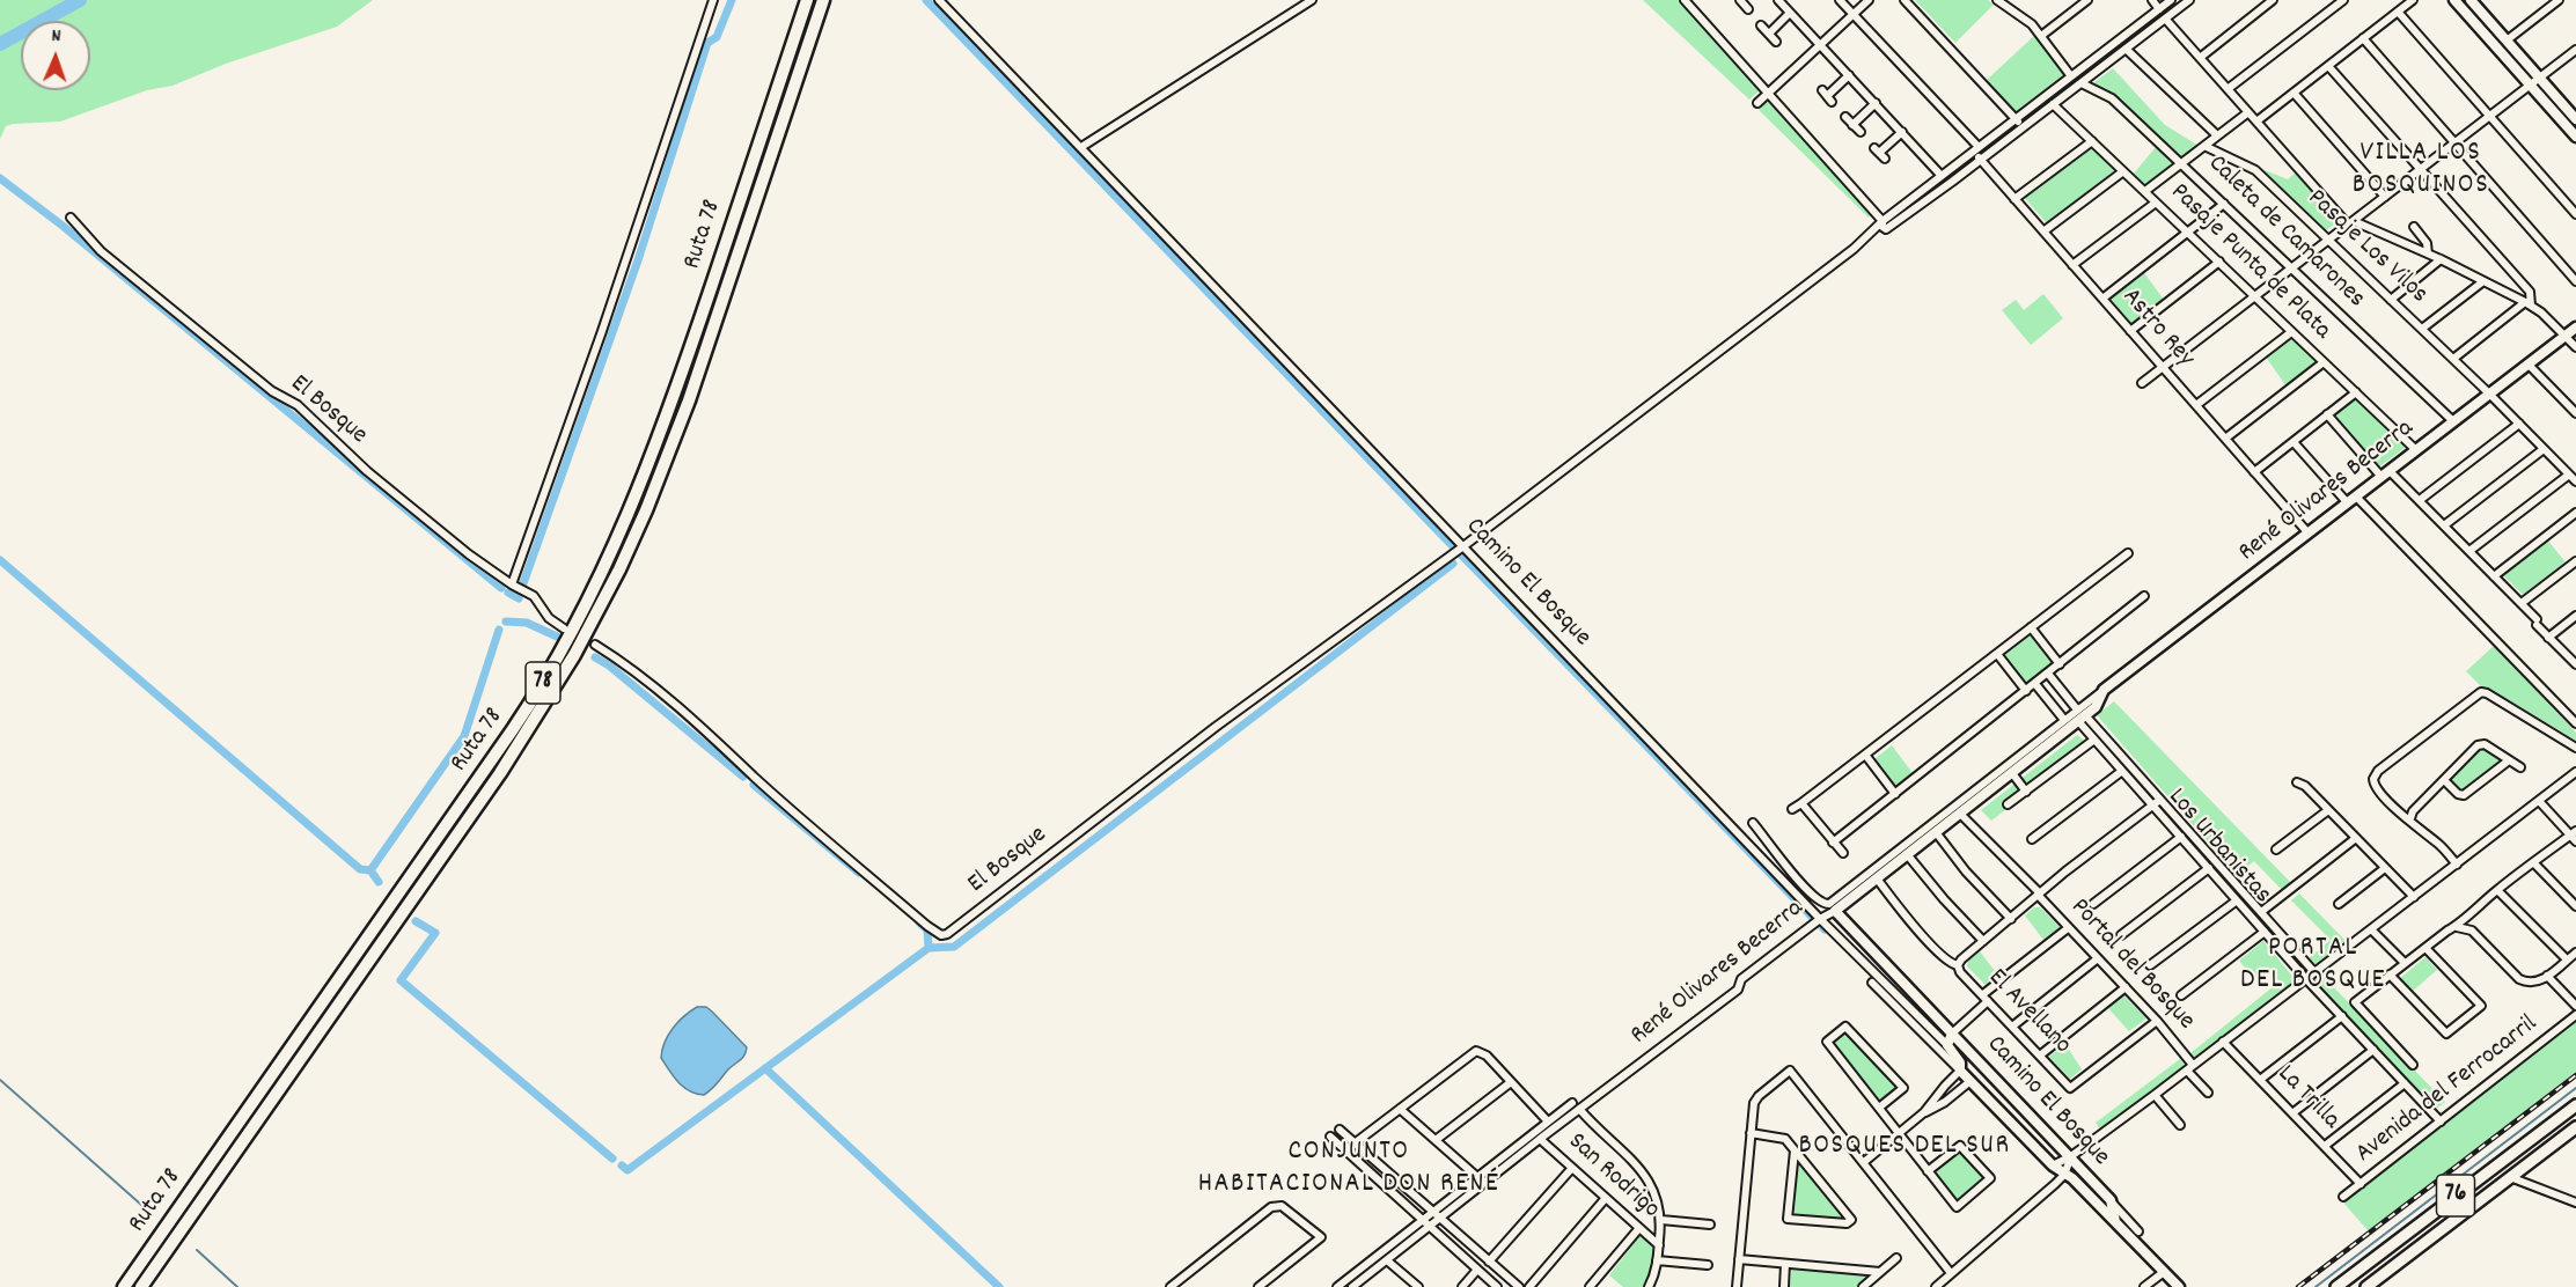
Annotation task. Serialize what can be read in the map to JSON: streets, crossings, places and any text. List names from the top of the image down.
{
  "streets": {
    "highway": ["Ruta 78", "78"],
    "main road": ["76"],
    "street": [
      "Caleta de Camarones",
      "Pasaje Los Vilos",
      "Pasaje Punta de Plata",
      "Astro Rey",
      "El Bosque",
      "René Olivares Becerra",
      "Camino El Bosque",
      "Los Urbanistas",
      "Portal del Bosque",
      "El Avellano",
      "Avenida del Ferrocarril",
      "La Trilla",
      "San Rodrigo"
    ]
  },
  "crossings": [
    ["Caleta de Camarones", "René Olivares Becerra"],
    ["Pasaje Los Vilos", "René Olivares Becerra"],
    ["Pasaje Punta de Plata", "René Olivares Becerra"],
    ["Astro Rey", "René Olivares Becerra"],
    ["El Bosque", "Camino El Bosque"],
    ["René Olivares Becerra", "Camino El Bosque"],
    ["René Olivares Becerra", "Los Urbanistas"],
    ["René Olivares Becerra", "Portal del Bosque"],
    ["René Olivares Becerra", "El Avellano"],
    ["René Olivares Becerra", "San Rodrigo"],
    ["Los Urbanistas", "Avenida del Ferrocarril"],
    ["Portal del Bosque", "El Avellano"],
    ["Avenida del Ferrocarril", "La Trilla"]
  ],
  "districts": [
    "VILLA LOS BOSQUINOS",
    "PORTAL DEL BOSQUE",
    "BOSQUES DEL SUR",
    "CONJUNTO HABITACIONAL DON RENÉ"
  ],
  "north": "top"
}
